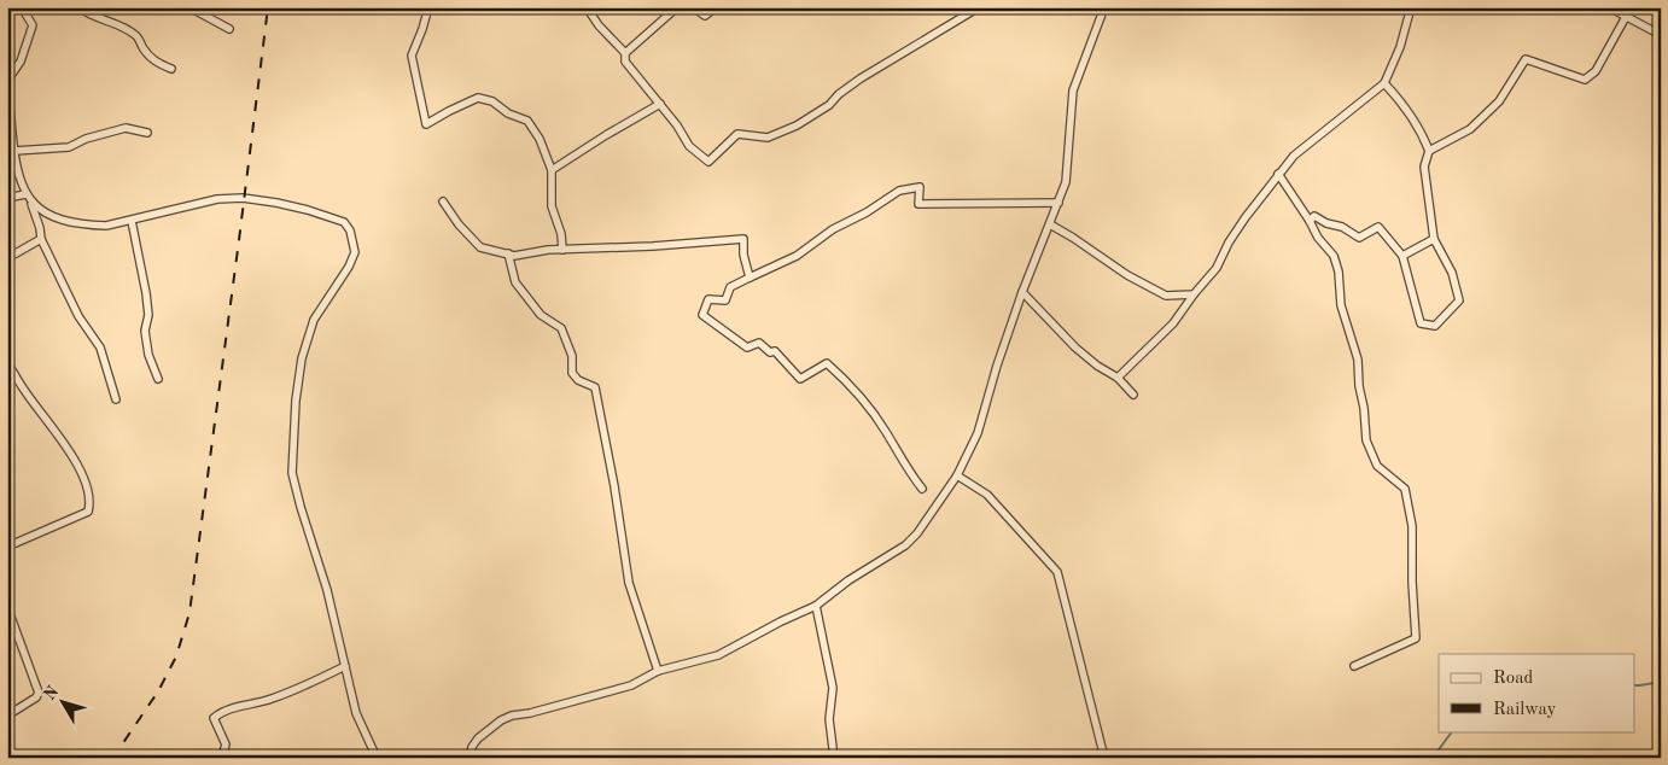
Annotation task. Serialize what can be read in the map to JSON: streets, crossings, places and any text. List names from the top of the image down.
{
  "legend": ["Road", "Railway"],
  "north": "top left"
}
